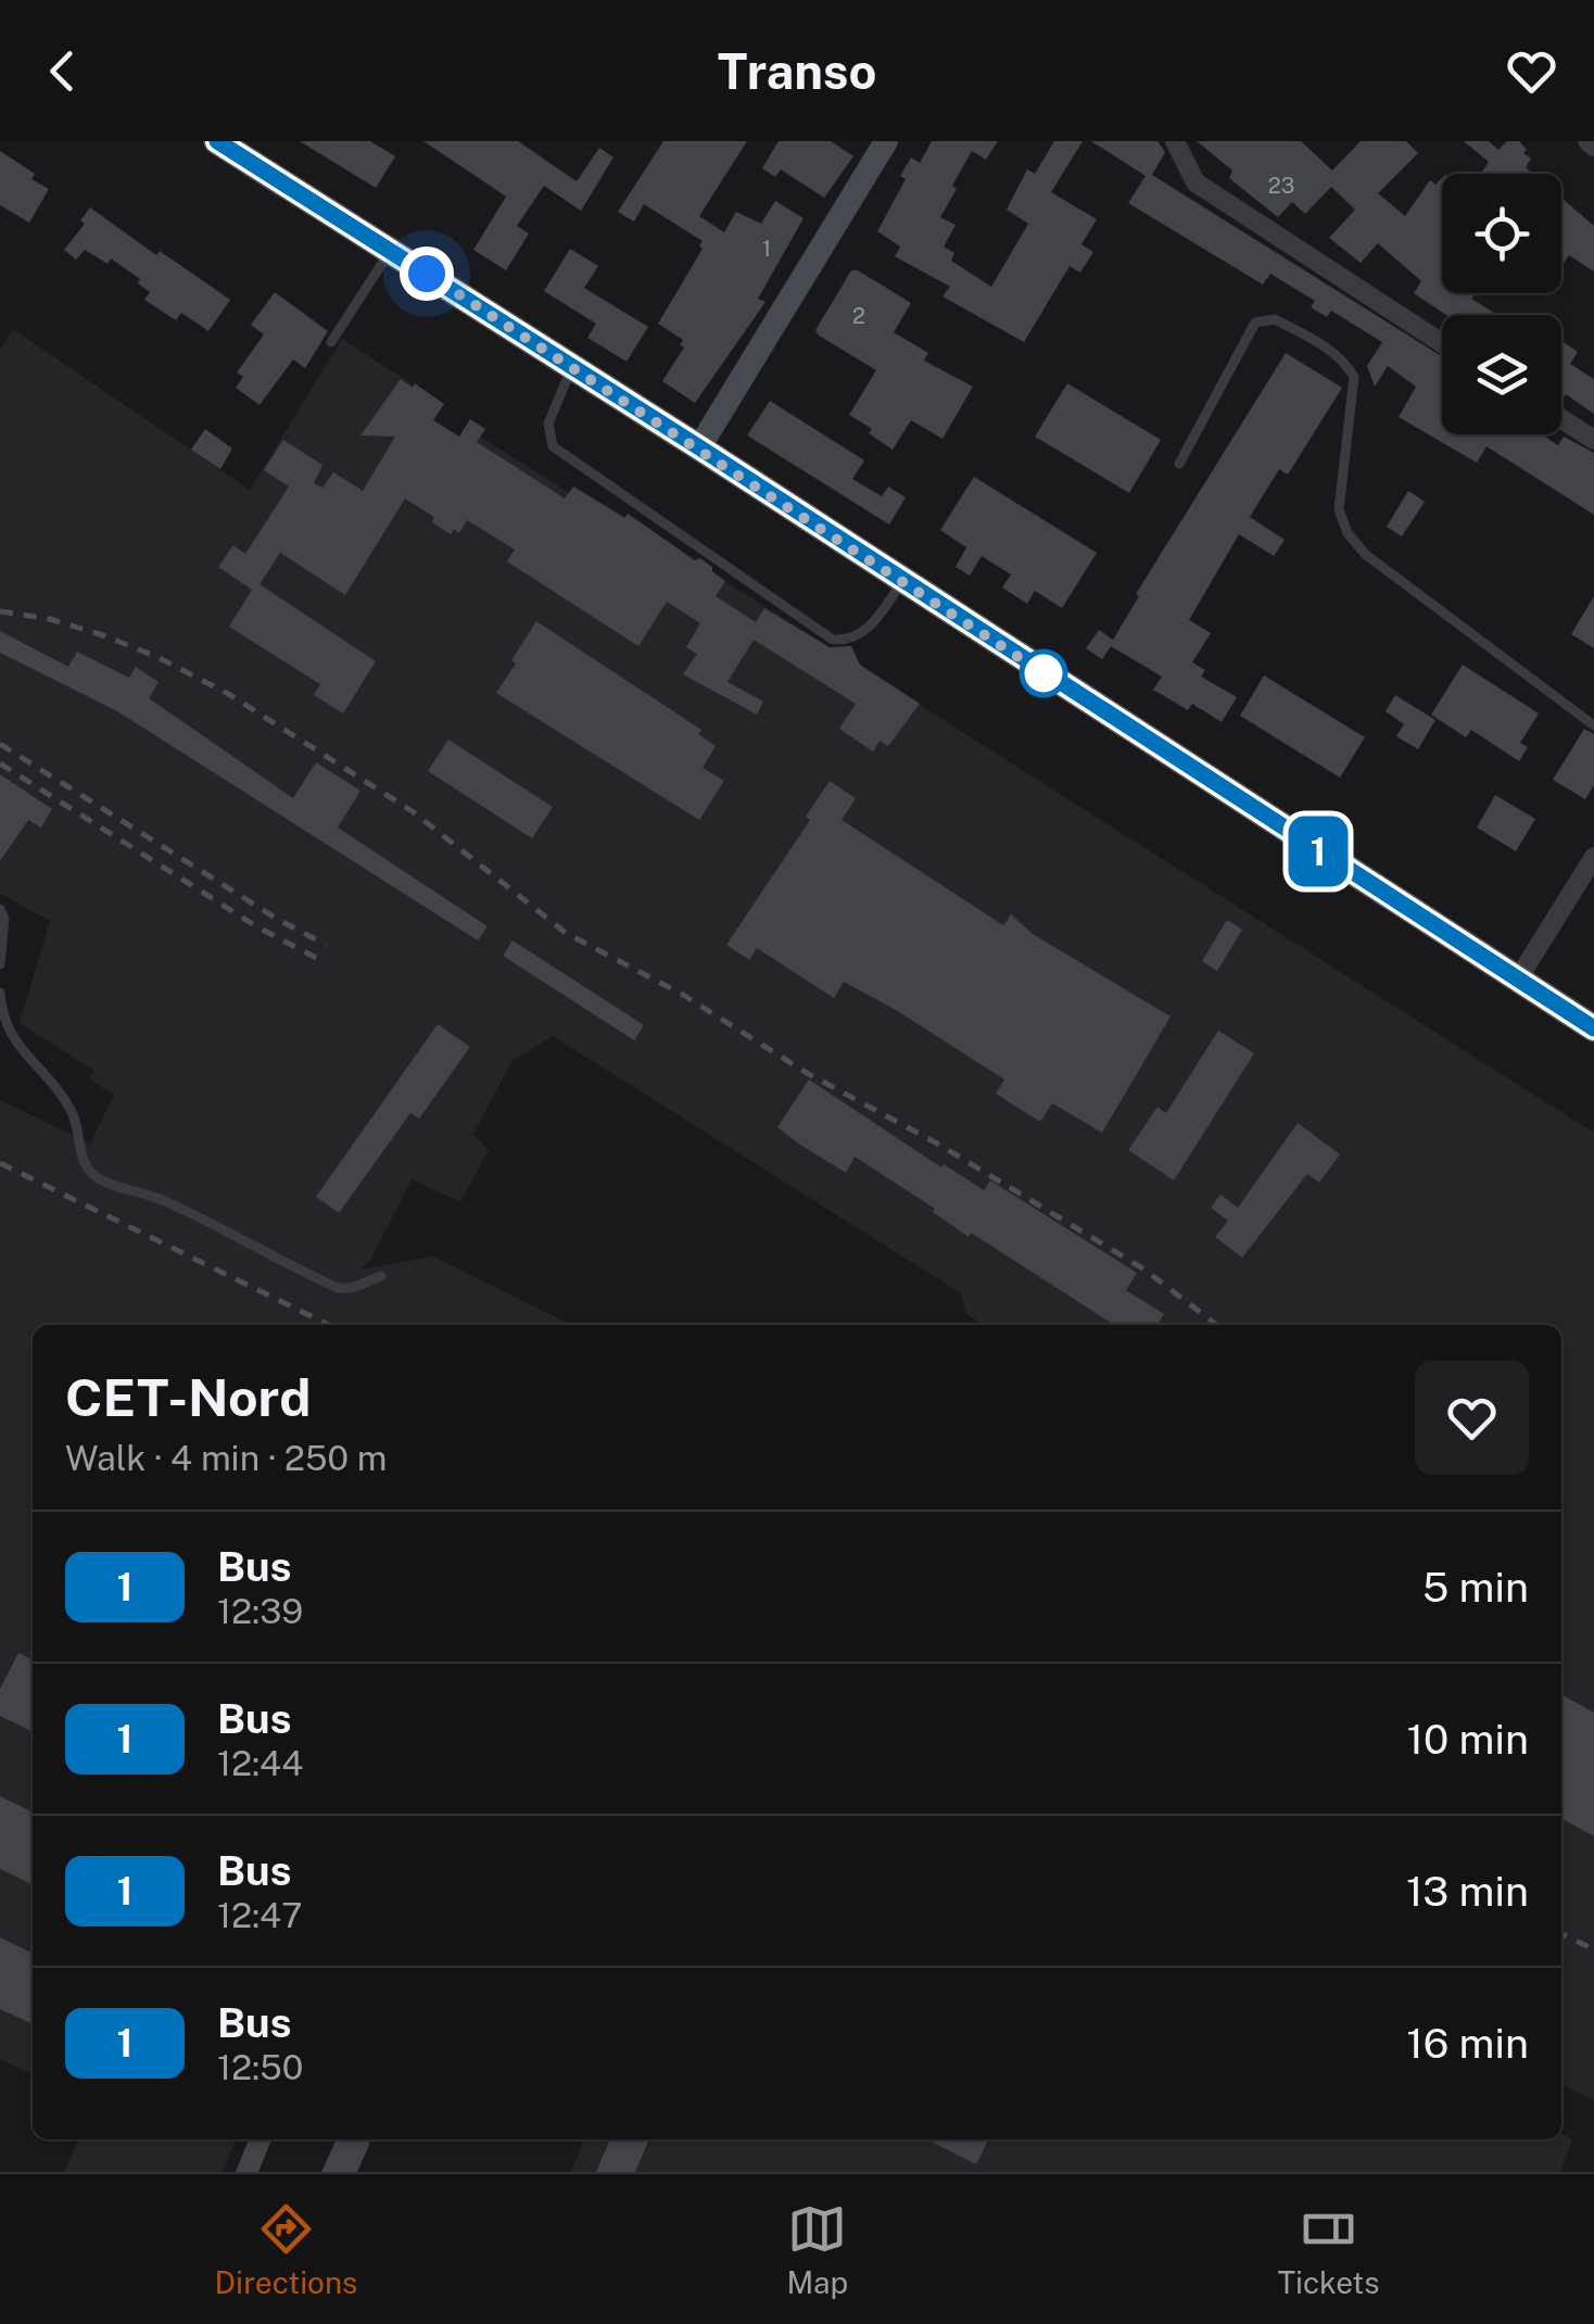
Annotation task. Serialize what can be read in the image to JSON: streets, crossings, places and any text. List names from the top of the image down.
{
  "lines": ["bus line 1"],
  "house_numbers": ["23", "1", "2"],
  "page": {
    "header": "Transo",
    "on_map": "1",
    "heading": ["CET-Nord", "Walk · 4 min · 250 m"],
    "list": [
      {
        "mark": "1",
        "name": "Bus",
        "note": "12:39",
        "value": "5 min"
      },
      {
        "mark": "1",
        "name": "Bus",
        "note": "12:44",
        "value": "10 min"
      },
      {
        "mark": "1",
        "name": "Bus",
        "note": "12:47",
        "value": "13 min"
      },
      {
        "mark": "1",
        "name": "Bus",
        "note": "12:50",
        "value": "16 min"
      }
    ],
    "tabs": ["Directions", "Map", "Tickets"]
  }
}
